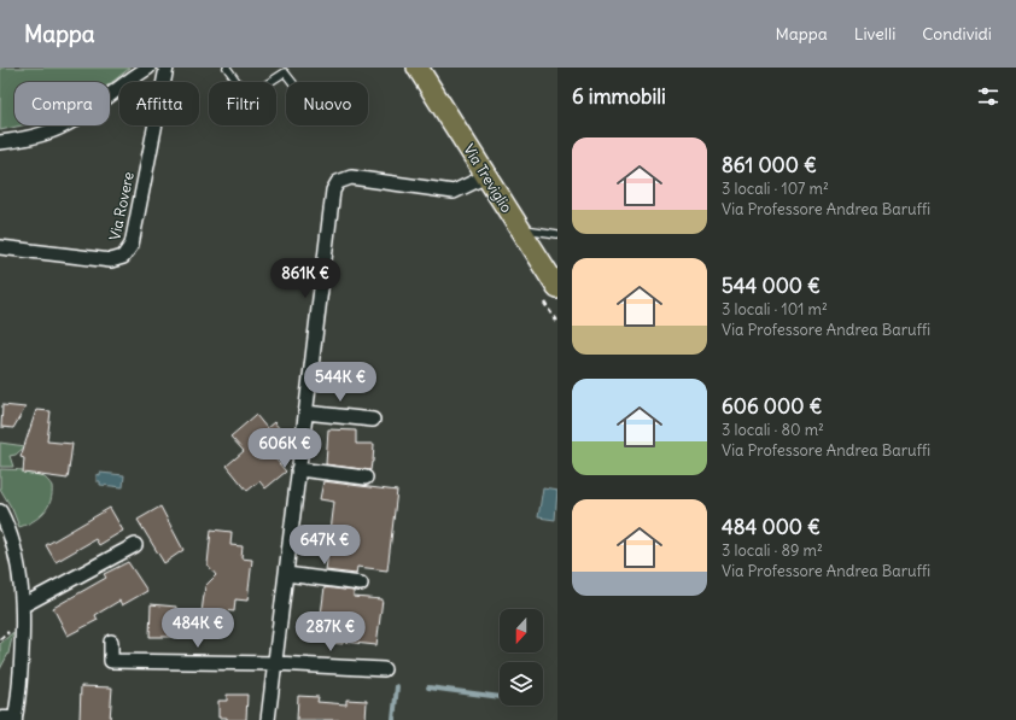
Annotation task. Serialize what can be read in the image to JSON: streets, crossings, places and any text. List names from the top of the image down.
{
  "streets": {
    "main road": ["Via Treviglio"],
    "street": ["Via Rovere"]
  },
  "north": "bottom",
  "page": {
    "header": "Mappa",
    "nav": ["Mappa", "Livelli", "Condividi"],
    "heading": "6 immobili",
    "chip": [
      "Compra",
      "Affitta",
      "Filtri",
      "Nuovo"
    ],
    "list": [
      {
        "name": "861 000 €",
        "note": "3 locali · 107 m² · Via Professore Andrea Baruffi"
      },
      {
        "name": "544 000 €",
        "note": "3 locali · 101 m² · Via Professore Andrea Baruffi"
      },
      {
        "name": "606 000 €",
        "note": "3 locali · 80 m² · Via Professore Andrea Baruffi"
      },
      {
        "name": "484 000 €",
        "note": "3 locali · 89 m² · Via Professore Andrea Baruffi"
      }
    ],
    "price": [
      "861K €",
      "544K €",
      "606K €",
      "647K €",
      "484K €",
      "287K €"
    ]
  }
}
